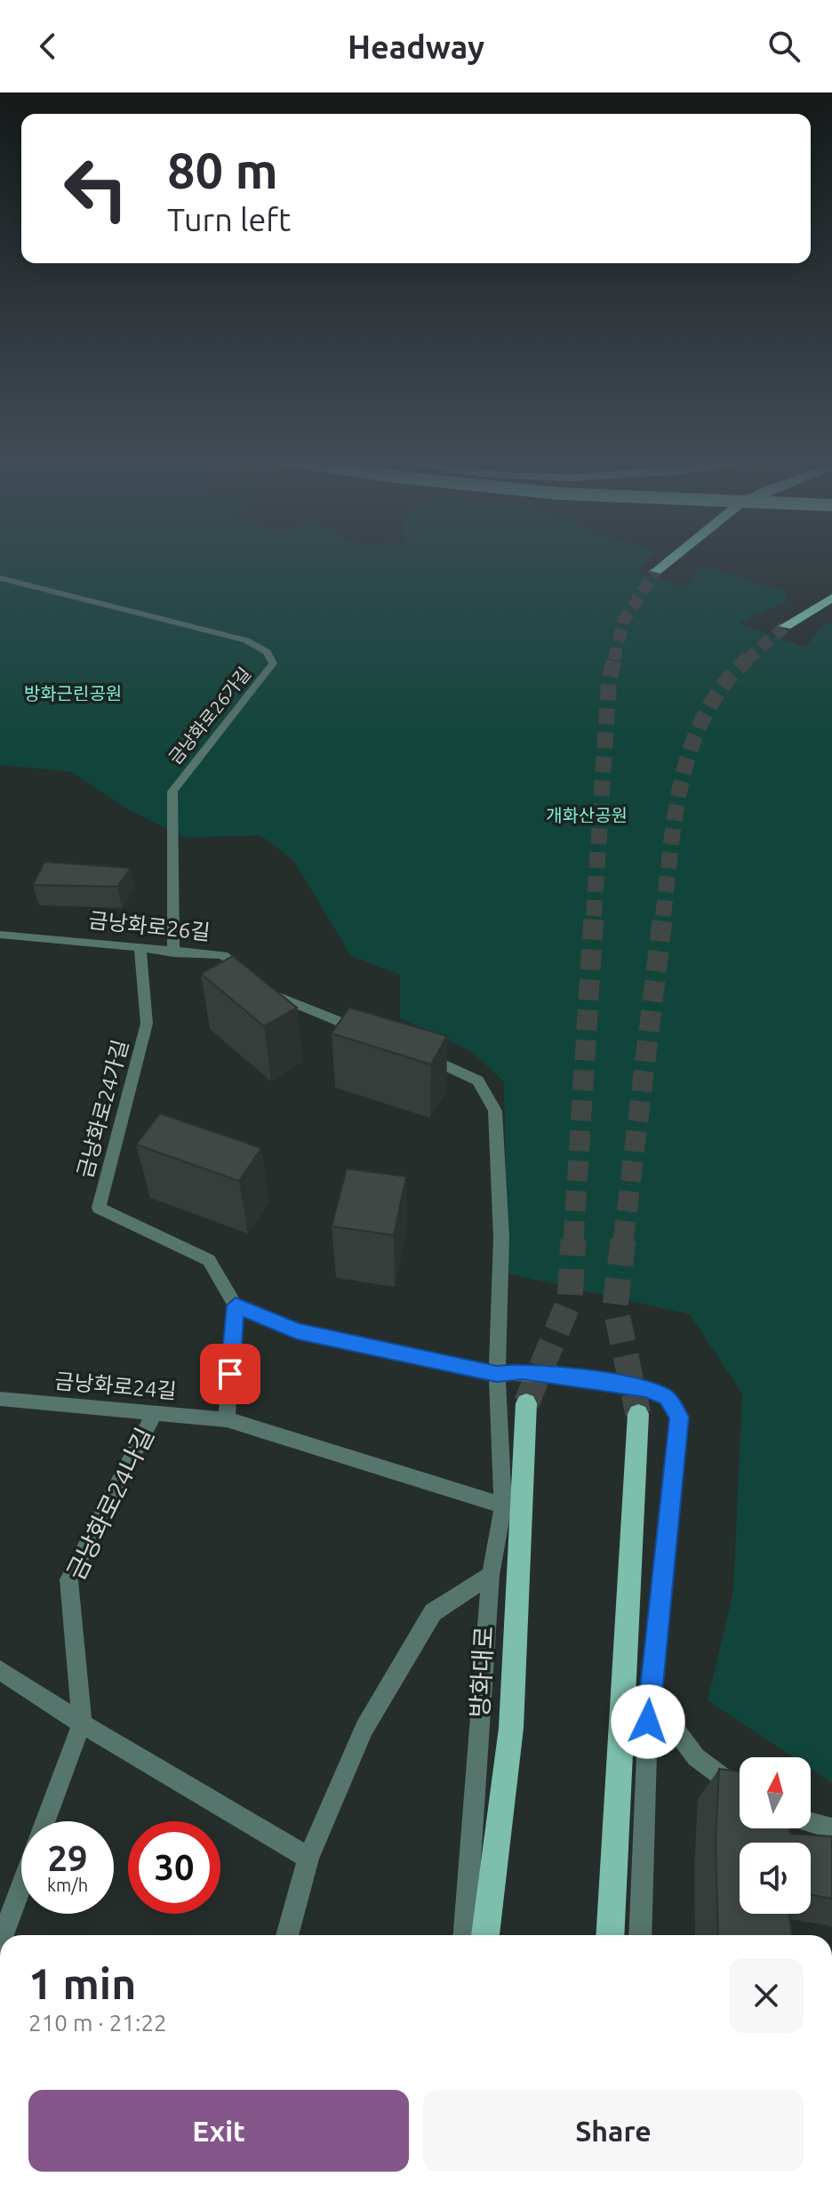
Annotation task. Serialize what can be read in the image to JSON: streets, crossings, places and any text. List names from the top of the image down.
{
  "streets": {
    "main road": ["방화대로"],
    "street": [
      "금낭화로26가길",
      "금낭화로26길",
      "금낭화로24가길",
      "금낭화로24길",
      "금낭화로24나길"
    ]
  },
  "crossings": [
    ["금낭화로26가길", "금낭화로26길"],
    ["금낭화로26길", "금낭화로24가길"],
    ["금낭화로24길", "금낭화로24나길"]
  ],
  "parks": ["방화근린공원", "개화산공원"],
  "north": "top",
  "page": {
    "header": "Headway",
    "turn": ["80 m", "Turn left"],
    "speed": "29 km/h",
    "limit": "30",
    "heading": ["1 min", "210 m · 21:22"],
    "buttons": ["Exit", "Share"]
  }
}
